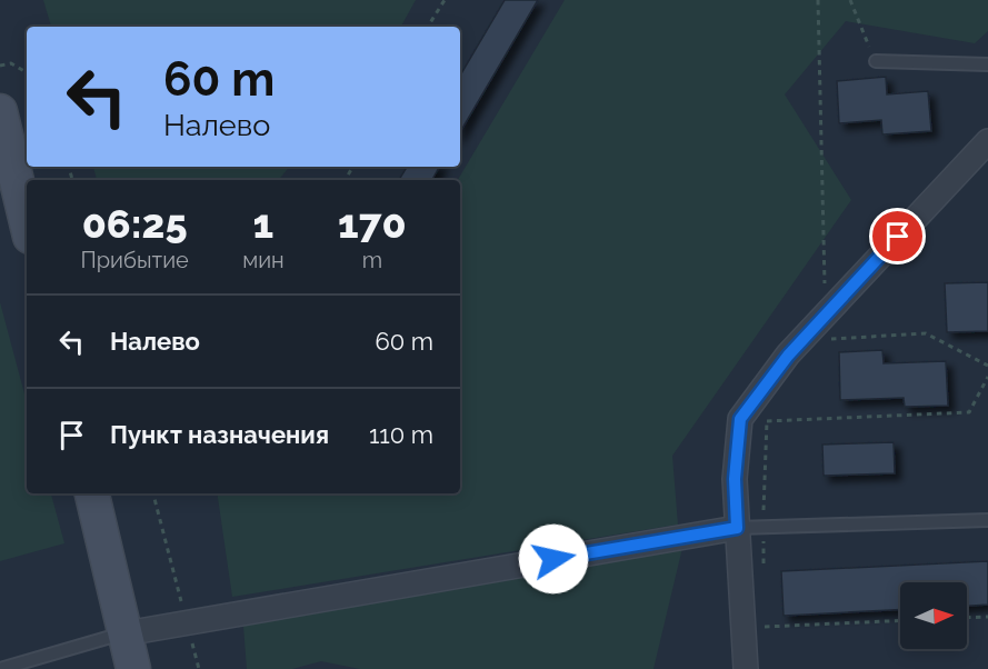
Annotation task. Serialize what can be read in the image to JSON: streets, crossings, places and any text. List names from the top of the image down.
{
  "north": "right",
  "page": {
    "turn": ["60 m", "Налево"],
    "eta": [
      "06:25",
      "Прибытие",
      "1",
      "мин",
      "170",
      "m"
    ],
    "list": [
      {
        "name": "Налево",
        "value": "60 m"
      },
      {
        "name": "Пункт назначения",
        "value": "110 m"
      }
    ]
  }
}
